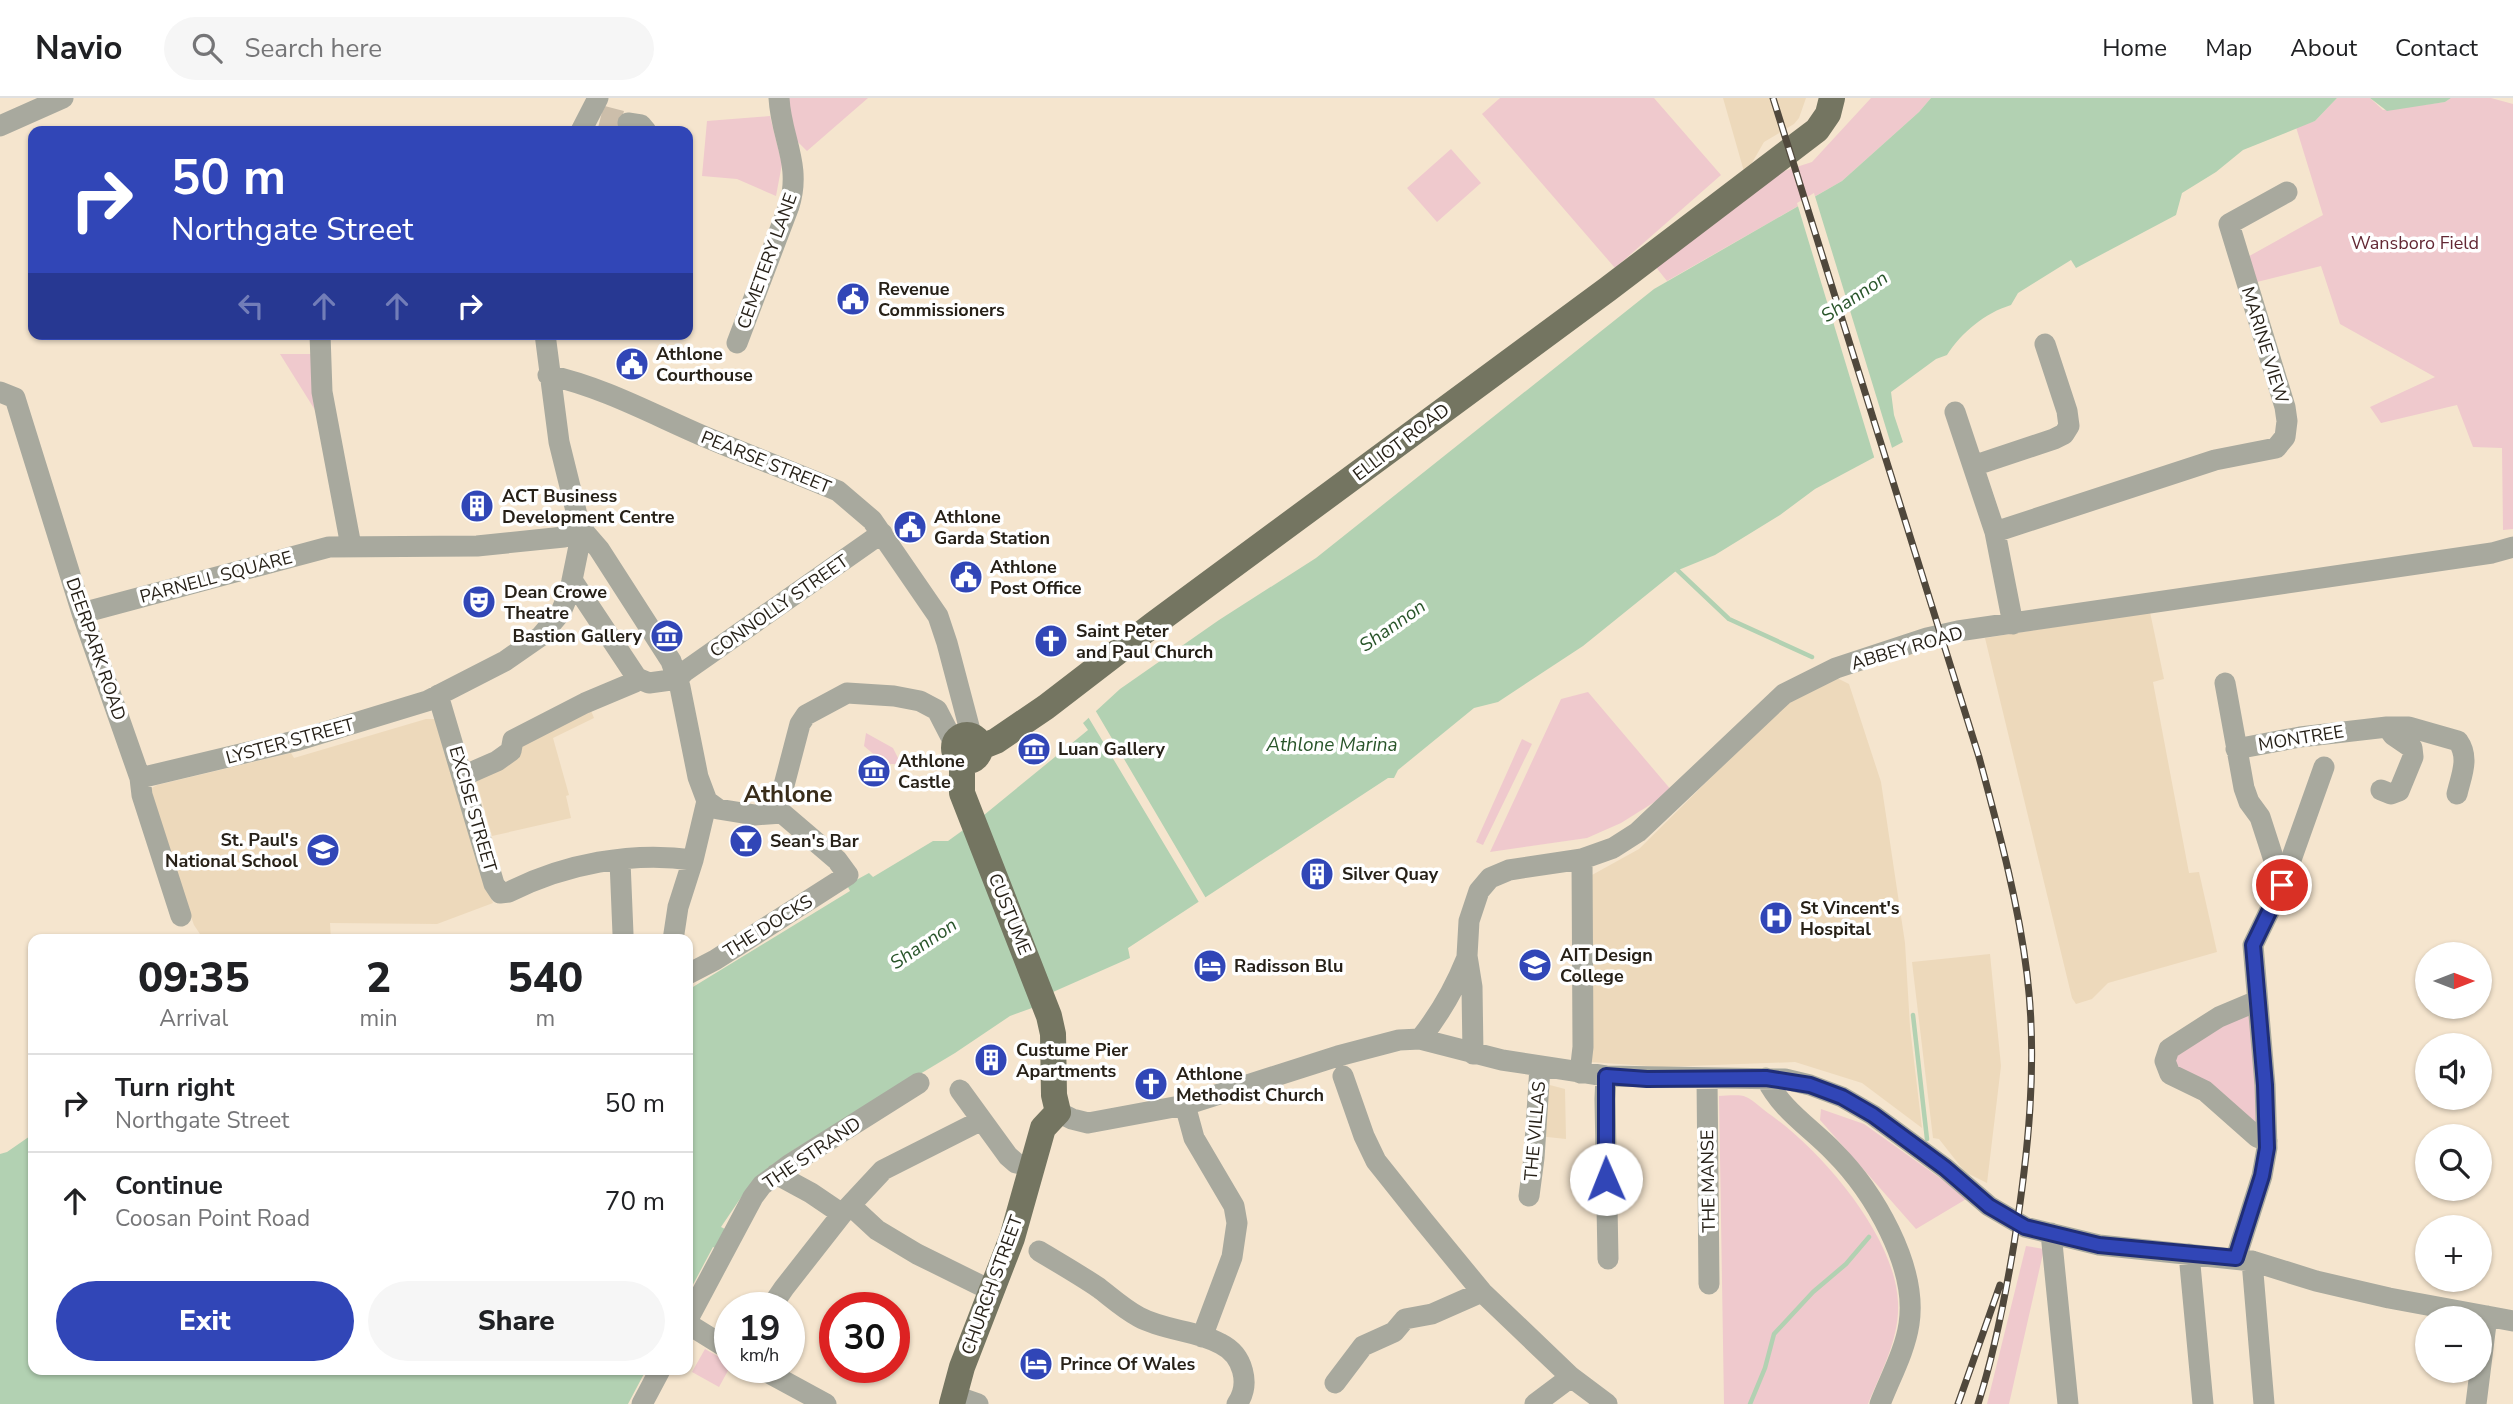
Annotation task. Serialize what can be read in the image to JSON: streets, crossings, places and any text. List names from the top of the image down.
{
  "streets": {
    "main road": ["ELLIOT ROAD", "CUSTUME", "CHURCH STREET"],
    "street": [
      "CEMETERY LANE",
      "MARINE VIEW",
      "PEARSE STREET",
      "PARNELL SQUARE",
      "CONNOLLY STREET",
      "ABBEY ROAD",
      "DEERPARK ROAD",
      "MONTREE",
      "LYSTER STREET",
      "EXCISE STREET",
      "THE DOCKS",
      "THE VILLAS",
      "THE STRAND",
      "THE MANSE"
    ]
  },
  "crossings": [
    ["ELLIOT ROAD", "PEARSE STREET"],
    ["ELLIOT ROAD", "CUSTUME"],
    ["PEARSE STREET", "CONNOLLY STREET"],
    ["PEARSE STREET", "CUSTUME"],
    ["PARNELL SQUARE", "DEERPARK ROAD"],
    ["PARNELL SQUARE", "LYSTER STREET"],
    ["DEERPARK ROAD", "LYSTER STREET"],
    ["LYSTER STREET", "EXCISE STREET"],
    ["CUSTUME", "CHURCH STREET"]
  ],
  "districts": ["Athlone"],
  "water": ["Shannon", "Athlone Marina"],
  "parks": ["Wansboro Field"],
  "places": {
    "public building": [
      "Revenue Commissioners",
      "Athlone Courthouse",
      "Athlone Garda Station",
      "Athlone Post Office"
    ],
    "building": ["ACT Business Development Centre", "Silver Quay", "Custume Pier Apartments"],
    "theatre": ["Dean Crowe Theatre"],
    "museum": ["Bastion Gallery", "Luan Gallery", "Athlone Castle"],
    "church": ["Saint Peter and Paul Church", "Athlone Methodist Church"],
    "bar": ["Sean's Bar"],
    "school or university": ["St. Paul's National School", "AIT Design College"],
    "hospital": ["St Vincent's Hospital"],
    "hotel": ["Radisson Blu", "Prince Of Wales"]
  },
  "north": "right",
  "page": {
    "header": "Navio",
    "search": "Search here",
    "nav": [
      "Home",
      "Map",
      "About",
      "Contact"
    ],
    "turn": ["50 m", "Northgate Street"],
    "eta": [
      "09:35",
      "Arrival",
      "2",
      "min",
      "540",
      "m"
    ],
    "map_buttons": ["+", "−"],
    "list": [
      {
        "name": "Turn right",
        "note": "Northgate Street",
        "value": "50 m"
      },
      {
        "name": "Continue",
        "note": "Coosan Point Road",
        "value": "70 m"
      }
    ],
    "buttons": ["Exit", "Share"],
    "speed": "19 km/h",
    "limit": "30"
  }
}
